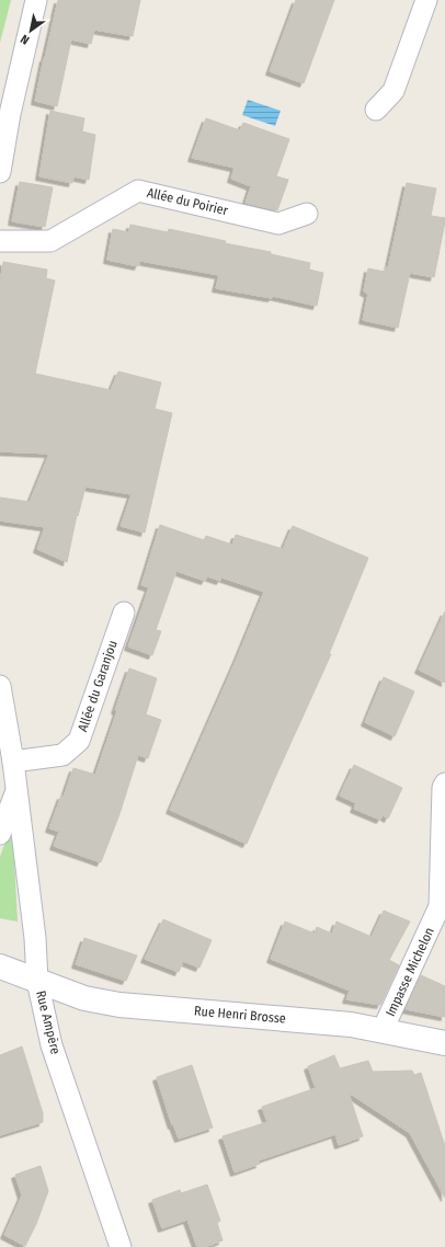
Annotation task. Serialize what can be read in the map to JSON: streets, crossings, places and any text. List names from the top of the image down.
{
  "streets": {
    "street": [
      "Allée du Poirier",
      "Allée du Garanjou",
      "Impasse Michelon",
      "Rue Henri Brosse",
      "Rue Ampère"
    ]
  },
  "crossings": [
    ["Allée du Garanjou", "Rue Ampère"],
    ["Impasse Michelon", "Rue Henri Brosse"],
    ["Rue Henri Brosse", "Rue Ampère"]
  ],
  "north": "bottom left"
}
